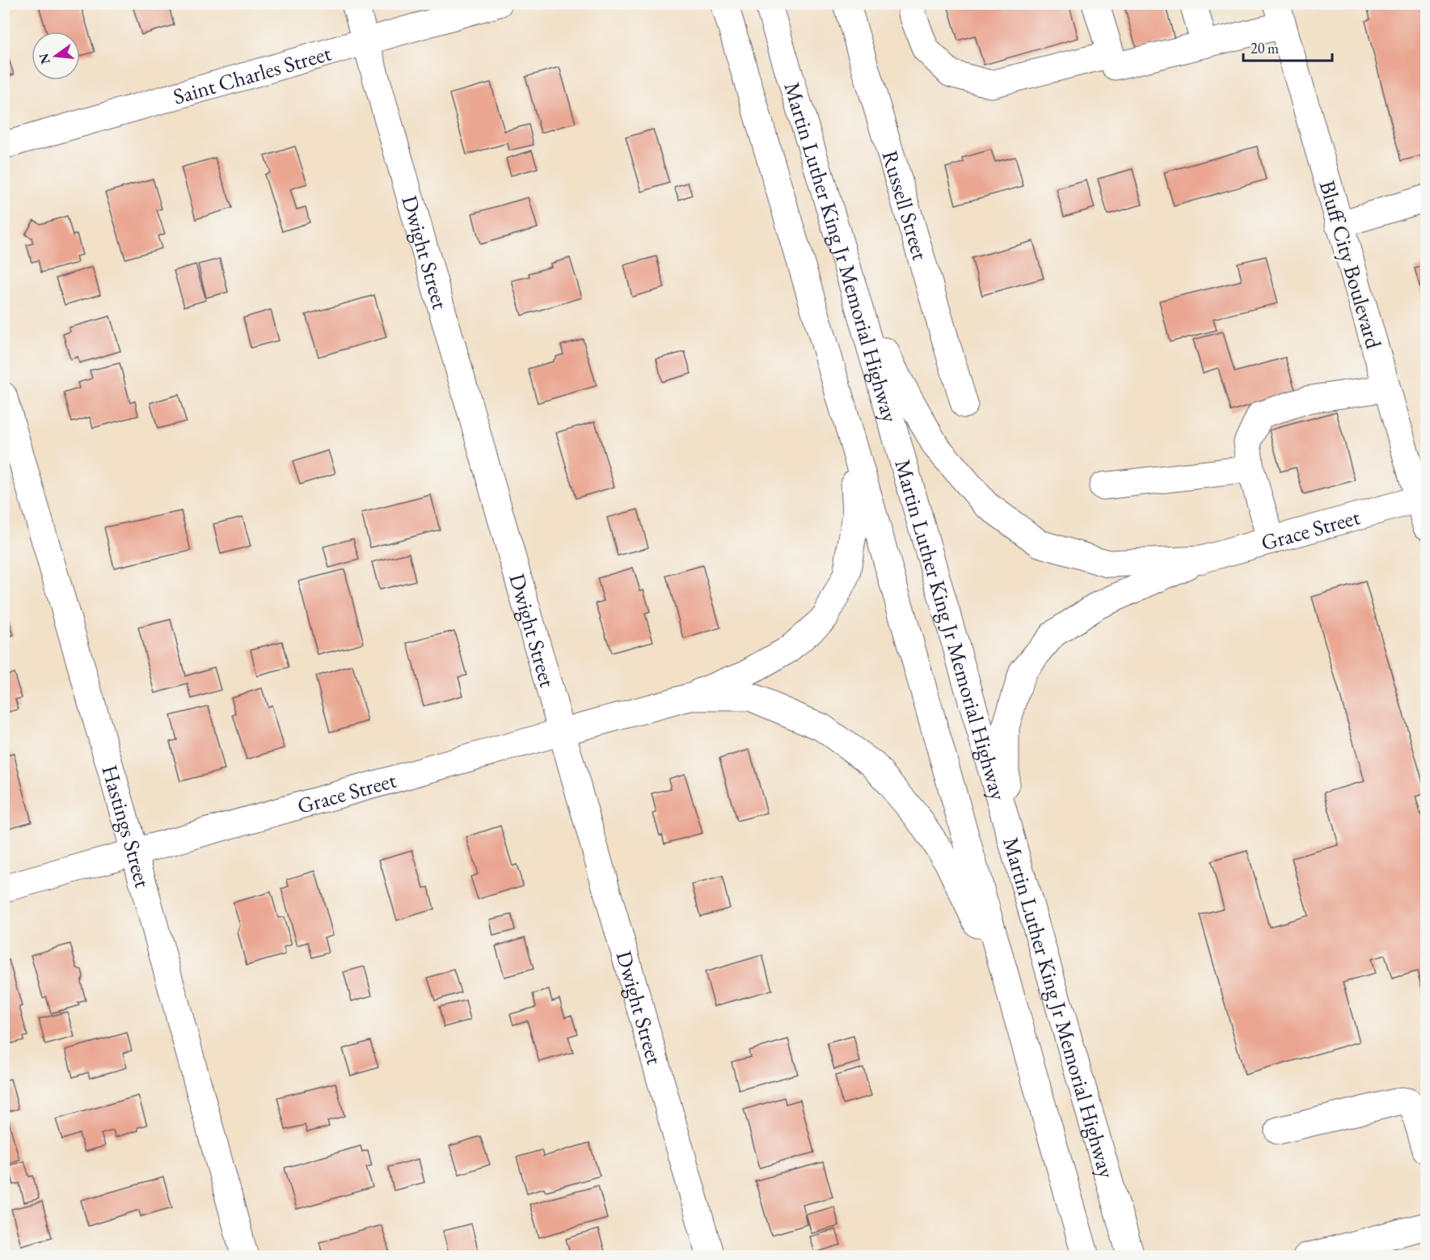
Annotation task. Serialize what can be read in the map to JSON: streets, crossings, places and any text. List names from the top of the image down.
{
  "streets": {
    "main road": [
      "Saint Charles Street",
      "Russell Street",
      "Dwight Street",
      "Martin Luther King Jr Memorial Highway",
      "Bluff City Boulevard",
      "Grace Street",
      "Hastings Street"
    ]
  },
  "crossings": [
    ["Saint Charles Street", "Dwight Street"],
    ["Dwight Street", "Grace Street"],
    ["Bluff City Boulevard", "Grace Street"],
    ["Grace Street", "Hastings Street"]
  ],
  "scale_bar": "20 m",
  "north": "left"
}
